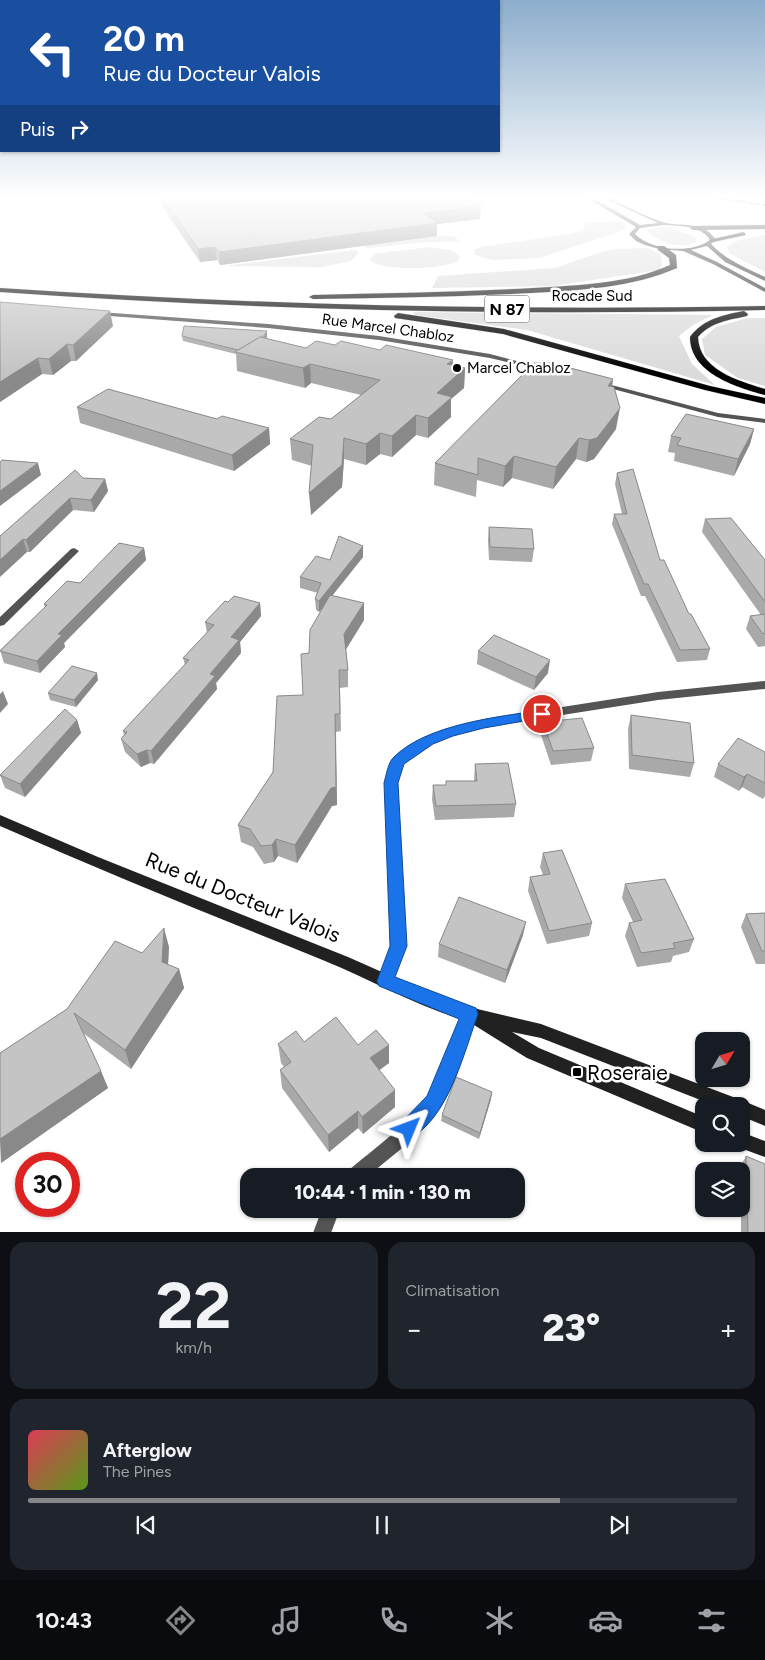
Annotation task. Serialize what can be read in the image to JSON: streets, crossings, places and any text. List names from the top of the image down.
{
  "streets": {
    "highway": ["Rocade Sud", "N 87"],
    "main road": ["Rue du Docteur Valois"],
    "street": ["Rue Marcel Chabloz"]
  },
  "places": {
    "other": ["Marcel Chabloz"],
    "transit": ["Roseraie"]
  },
  "north": "top right",
  "page": {
    "turn": ["20 m", "Rue du Docteur Valois"],
    "then": "Puis",
    "limit": "30",
    "trip": "10:44 · 1 min · 130 m",
    "tile": [
      ["22", "km/h"],
      "Climatisation"
    ],
    "heat": ["−", "23°", "+"],
    "song": ["Afterglow", "The Pines"],
    "tabs": "10:43"
  }
}
